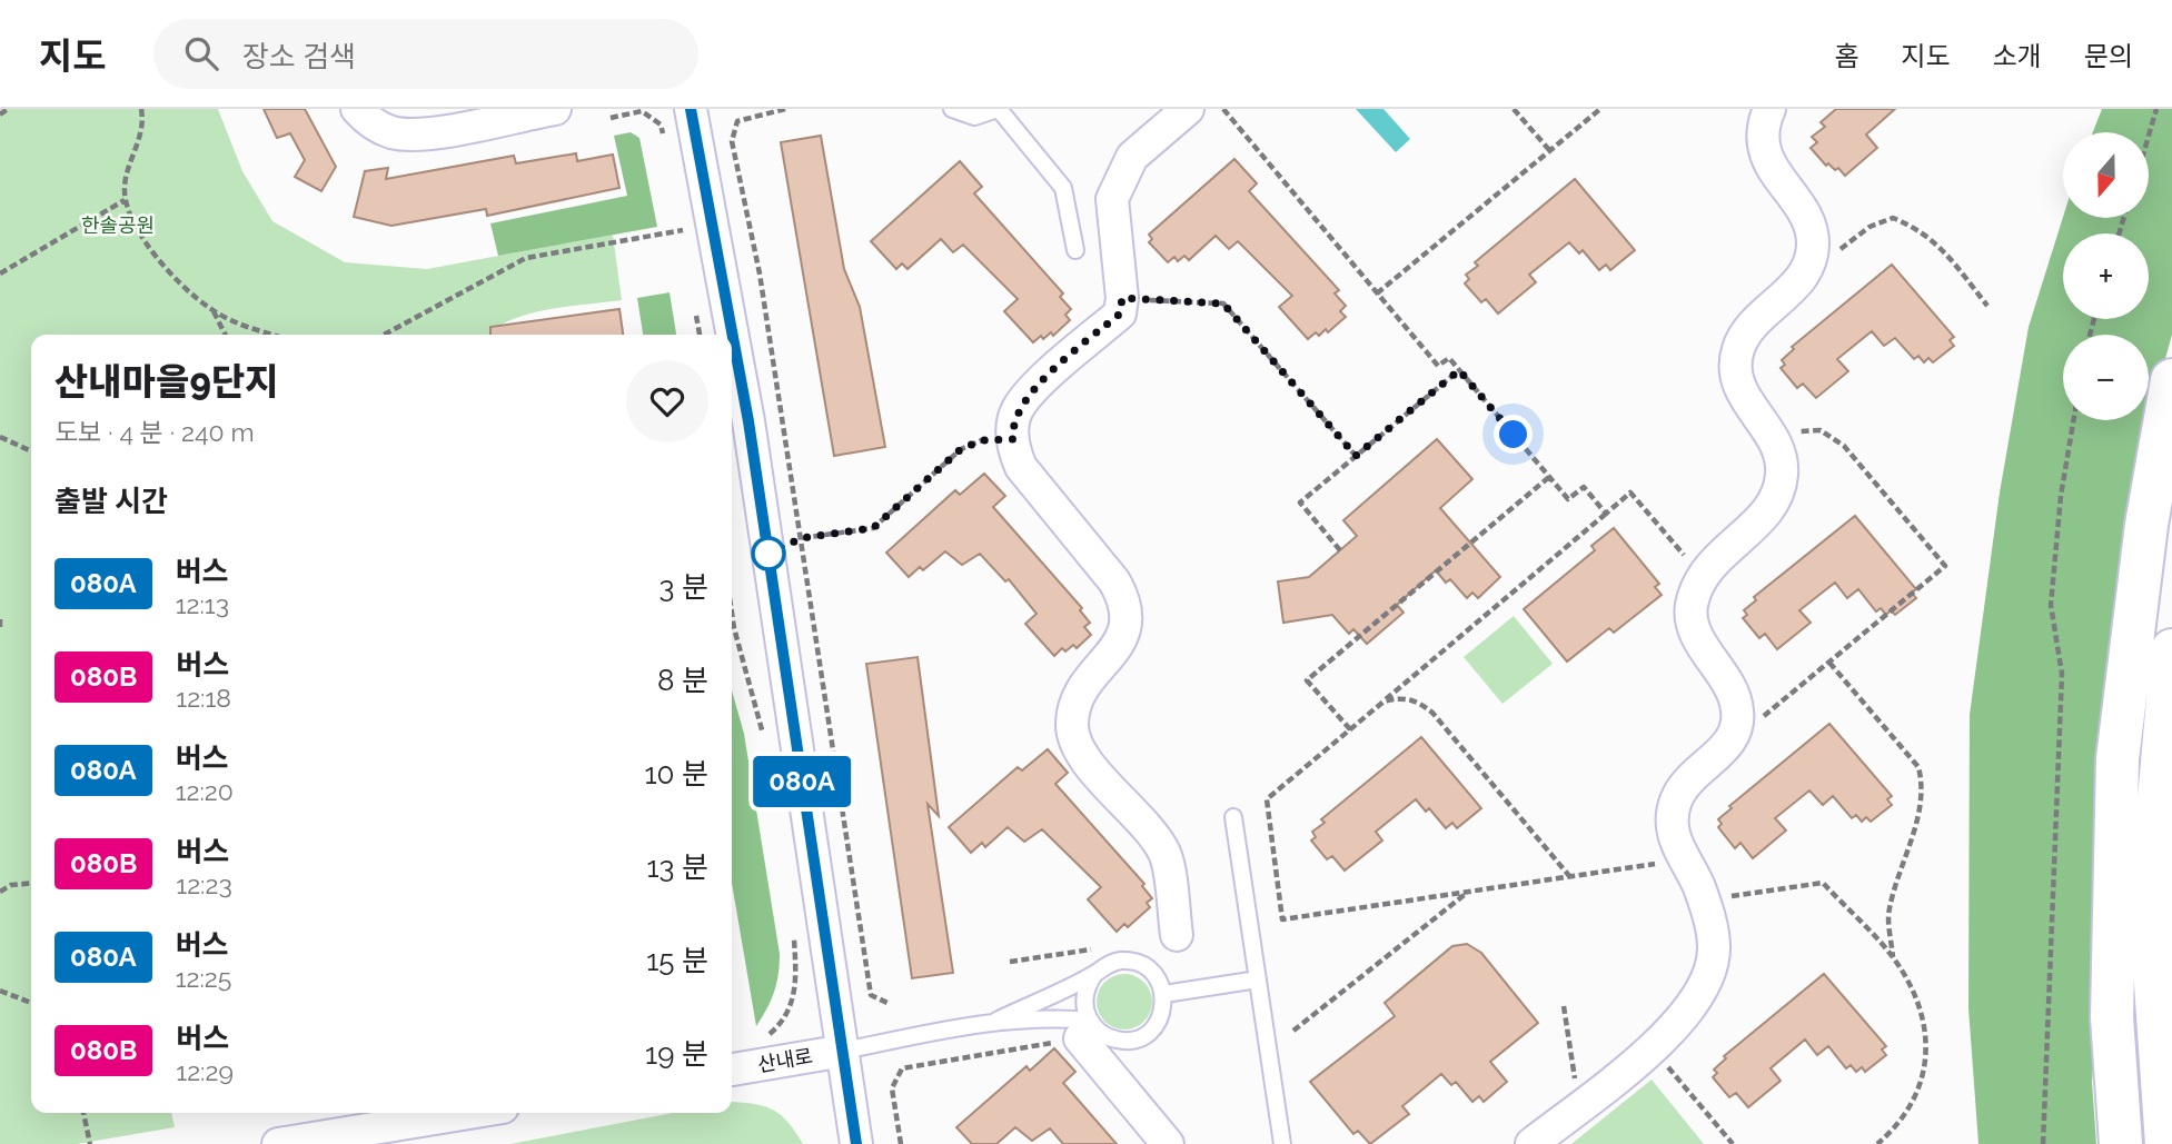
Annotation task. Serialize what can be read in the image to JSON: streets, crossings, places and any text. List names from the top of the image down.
{
  "streets": {
    "street": ["산내로"]
  },
  "parks": ["한솔공원"],
  "lines": ["bus line 080A"],
  "north": "bottom",
  "page": {
    "header": "지도",
    "search": "장소 검색",
    "nav": [
      "홈",
      "지도",
      "소개",
      "문의"
    ],
    "on_map": "080A",
    "map_buttons": ["+", "−"],
    "heading": [
      ["산내마을9단지", "도보 · 4 분 · 240 m"],
      "출발 시간"
    ],
    "list": [
      {
        "mark": "080A",
        "name": "버스",
        "note": "12:13",
        "value": "3 분"
      },
      {
        "mark": "080B",
        "name": "버스",
        "note": "12:18",
        "value": "8 분"
      },
      {
        "mark": "080A",
        "name": "버스",
        "note": "12:20",
        "value": "10 분"
      },
      {
        "mark": "080B",
        "name": "버스",
        "note": "12:23",
        "value": "13 분"
      },
      {
        "mark": "080A",
        "name": "버스",
        "note": "12:25",
        "value": "15 분"
      },
      {
        "mark": "080B",
        "name": "버스",
        "note": "12:29",
        "value": "19 분"
      }
    ]
  }
}
